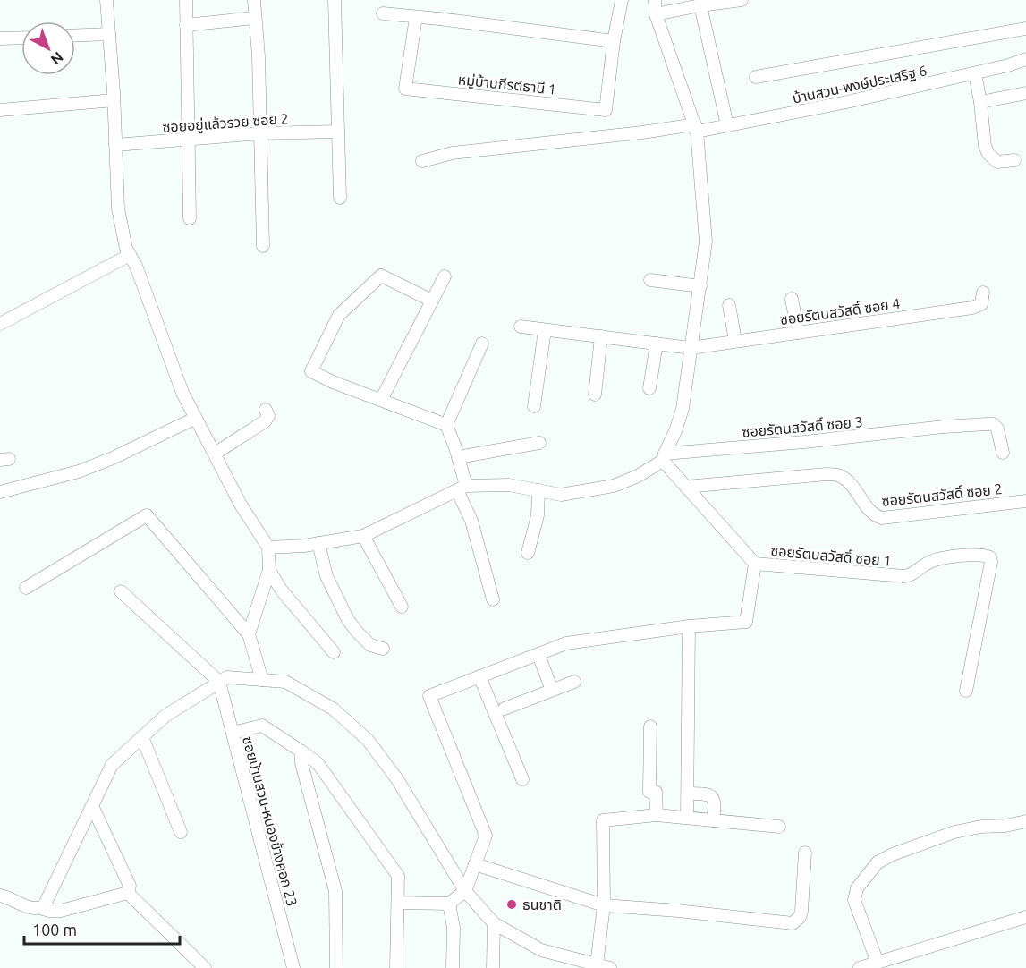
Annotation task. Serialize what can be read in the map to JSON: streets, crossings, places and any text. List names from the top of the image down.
{
  "streets": {
    "street": [
      "หมู่บ้านกีรติธานี 1",
      "บ้านสวน-พงษ์ประเสริฐ 6",
      "ซอยอยู่แล้วรวย ซอย 2",
      "ซอยรัตนสวัสดิ์ ซอย 4",
      "ซอยรัตนสวัสดิ์ ซอย 3",
      "ซอยรัตนสวัสดิ์ ซอย 2",
      "ซอยรัตนสวัสดิ์ ซอย 1",
      "ซอยบ้านสวน-หนองข้างคอก 23"
    ]
  },
  "places": ["ธนชาติ"],
  "scale_bar": "100 m",
  "north": "bottom right"
}
